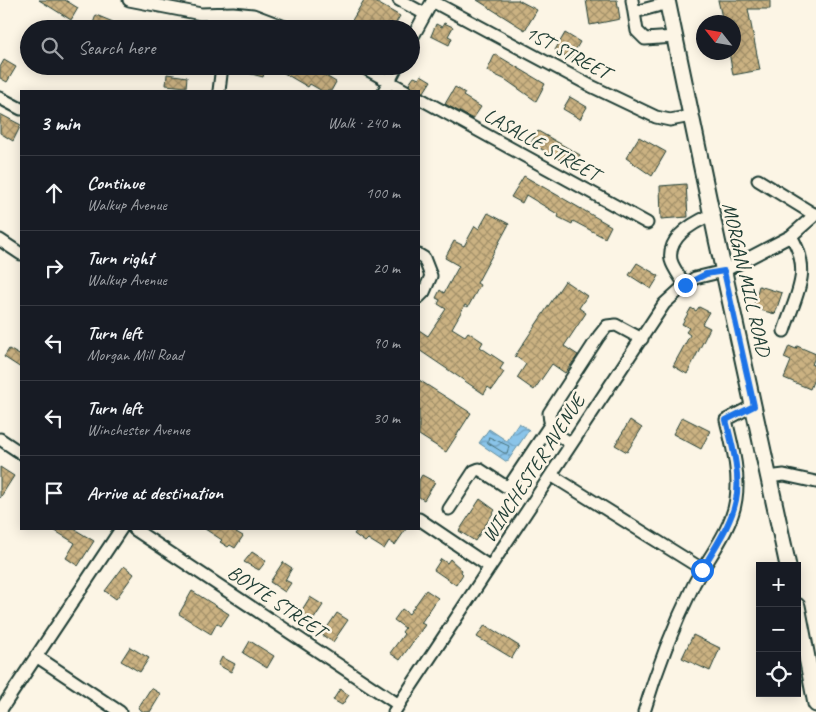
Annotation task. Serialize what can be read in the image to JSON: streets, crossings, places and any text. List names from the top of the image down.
{
  "streets": {
    "main road": ["MORGAN MILL ROAD"],
    "street": [
      "1ST STREET",
      "LASALLE STREET",
      "WINCHESTER AVENUE",
      "BOYTE STREET"
    ]
  },
  "crossings": [
    ["1ST STREET", "MORGAN MILL ROAD"],
    ["MORGAN MILL ROAD", "WINCHESTER AVENUE"],
    ["WINCHESTER AVENUE", "BOYTE STREET"]
  ],
  "north": "top left",
  "page": {
    "search": "Search here",
    "heading": ["3 min", "Walk · 240 m"],
    "list": [
      ["Continue", "Walkup Avenue", "100 m"],
      ["Turn right", "Walkup Avenue", "20 m"],
      ["Turn left", "Morgan Mill Road", "90 m"],
      ["Turn left", "Winchester Avenue", "30 m"],
      "Arrive at destination"
    ],
    "map_buttons": ["+", "−"]
  }
}
